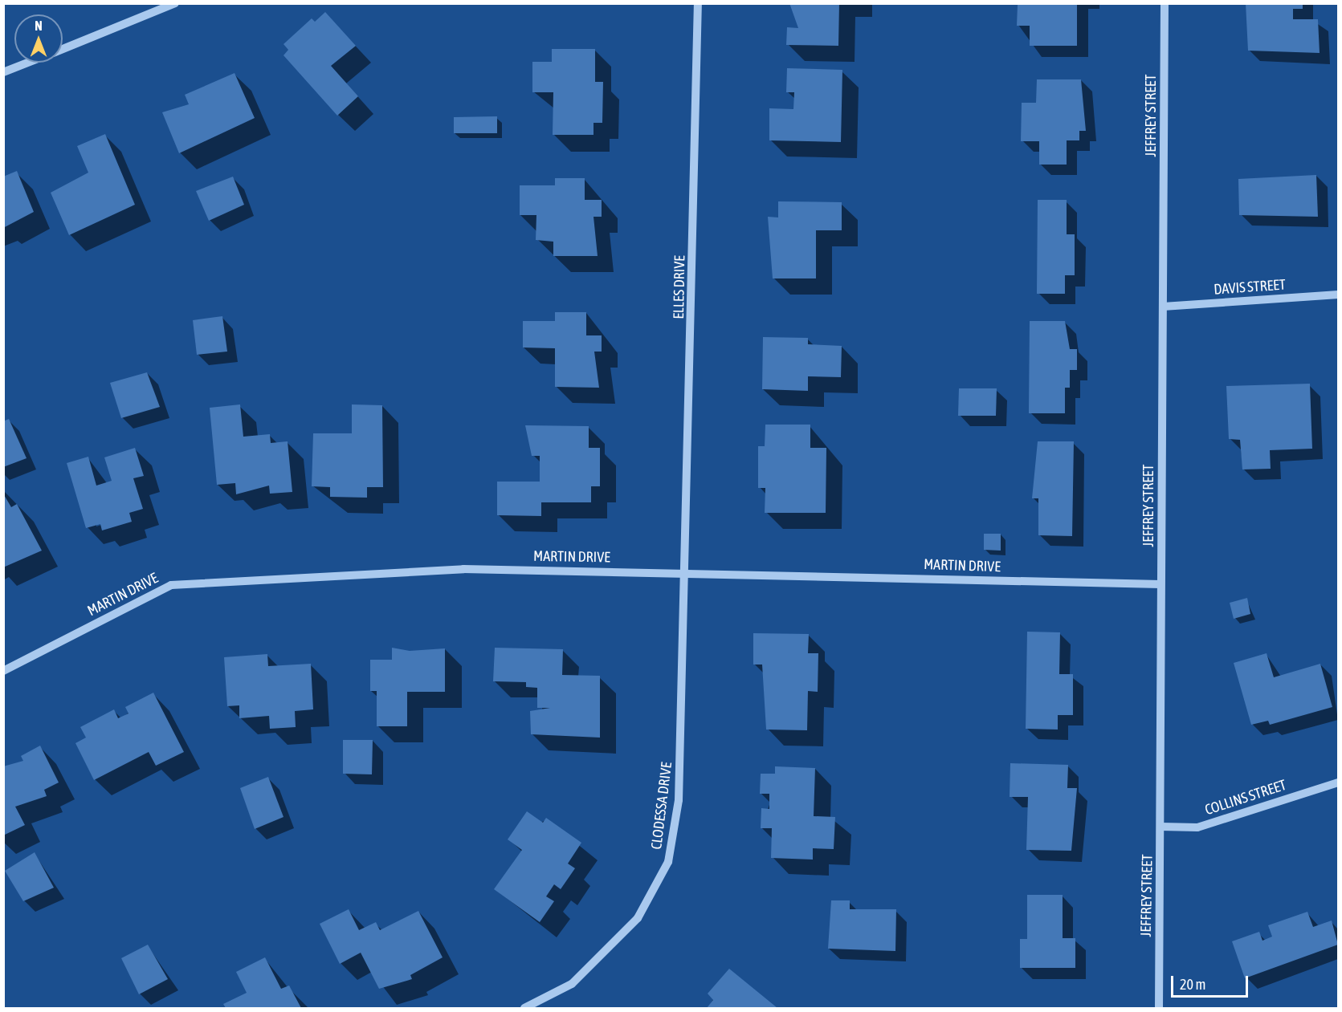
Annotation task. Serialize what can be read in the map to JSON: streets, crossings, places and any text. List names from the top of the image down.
{
  "streets": {
    "street": [
      "JEFFREY STREET",
      "ELLES DRIVE",
      "DAVIS STREET",
      "MARTIN DRIVE",
      "COLLINS STREET",
      "CLODESSA DRIVE"
    ]
  },
  "crossings": [
    ["JEFFREY STREET", "DAVIS STREET"],
    ["JEFFREY STREET", "MARTIN DRIVE"],
    ["JEFFREY STREET", "COLLINS STREET"],
    ["ELLES DRIVE", "MARTIN DRIVE"],
    ["ELLES DRIVE", "CLODESSA DRIVE"],
    ["MARTIN DRIVE", "CLODESSA DRIVE"]
  ],
  "scale_bar": "20 m",
  "north": "top"
}
